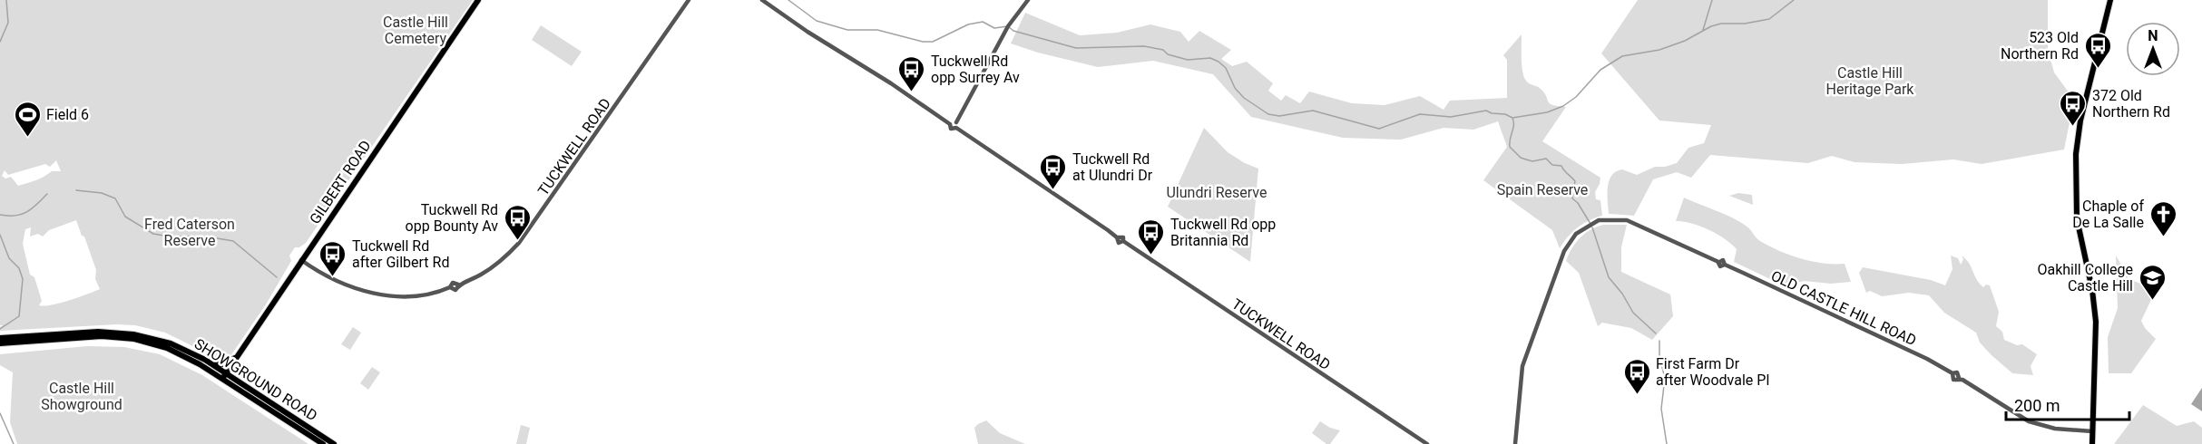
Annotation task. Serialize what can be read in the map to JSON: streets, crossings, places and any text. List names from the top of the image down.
{
  "streets": {
    "main road": ["GILBERT ROAD", "SHOWGROUND ROAD"],
    "street": ["TUCKWELL ROAD", "OLD CASTLE HILL ROAD"]
  },
  "crossings": [
    ["TUCKWELL ROAD", "GILBERT ROAD"],
    ["GILBERT ROAD", "SHOWGROUND ROAD"]
  ],
  "parks": [
    "Castle Hill Cemetery",
    "Castle Hill Heritage Park",
    "Spain Reserve",
    "Ulundri Reserve",
    "Fred Caterson Reserve",
    "Castle Hill Showground"
  ],
  "places": {
    "bus stop": [
      "523 Old Northern Rd",
      "Tuckwell Rd opp Surrey Av",
      "372 Old Northern Rd",
      "Tuckwell Rd at Ulundri Dr",
      "Tuckwell Rd opp Bounty Av",
      "Tuckwell Rd opp Britannia Rd",
      "Tuckwell Rd after Gilbert Rd",
      "First Farm Dr after Woodvale Pl"
    ],
    "sports": ["Field 6"],
    "church": ["Chaple of De La Salle"],
    "school or university": ["Oakhill College Castle Hill"]
  },
  "scale_bar": "200 m",
  "north": "top"
}
